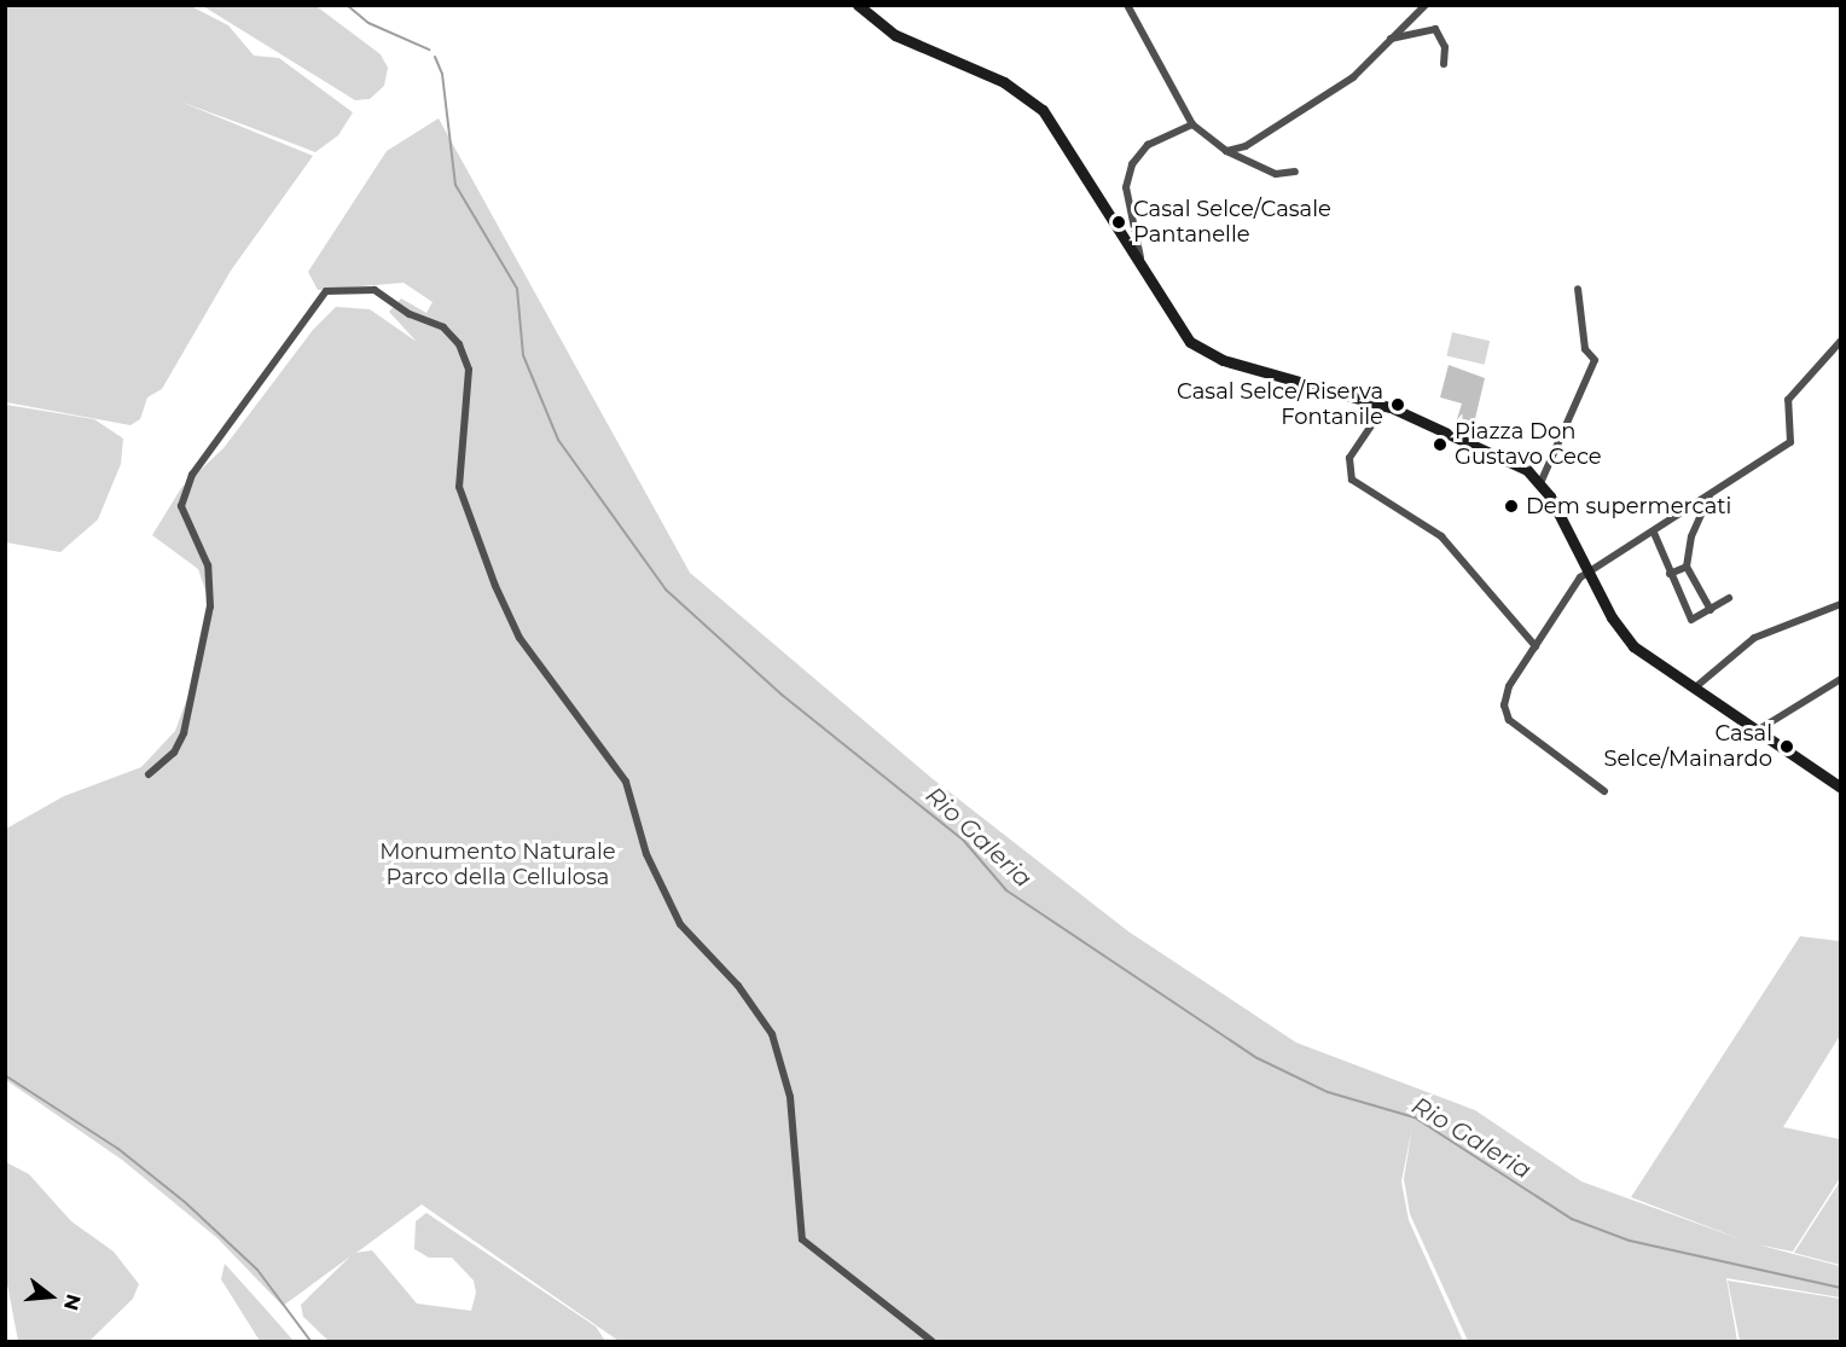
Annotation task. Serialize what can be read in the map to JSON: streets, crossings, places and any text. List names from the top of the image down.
{
  "water": ["Rio Galeria"],
  "parks": ["Monumento Naturale Parco della Cellulosa"],
  "places": [
    "Casal Selce/Casale Pantanelle",
    "Casal Selce/Riserva Fontanile",
    "Piazza Don Gustavo Cece",
    "Dem supermercati",
    "Casal Selce/Mainardo"
  ],
  "north": "right"
}
